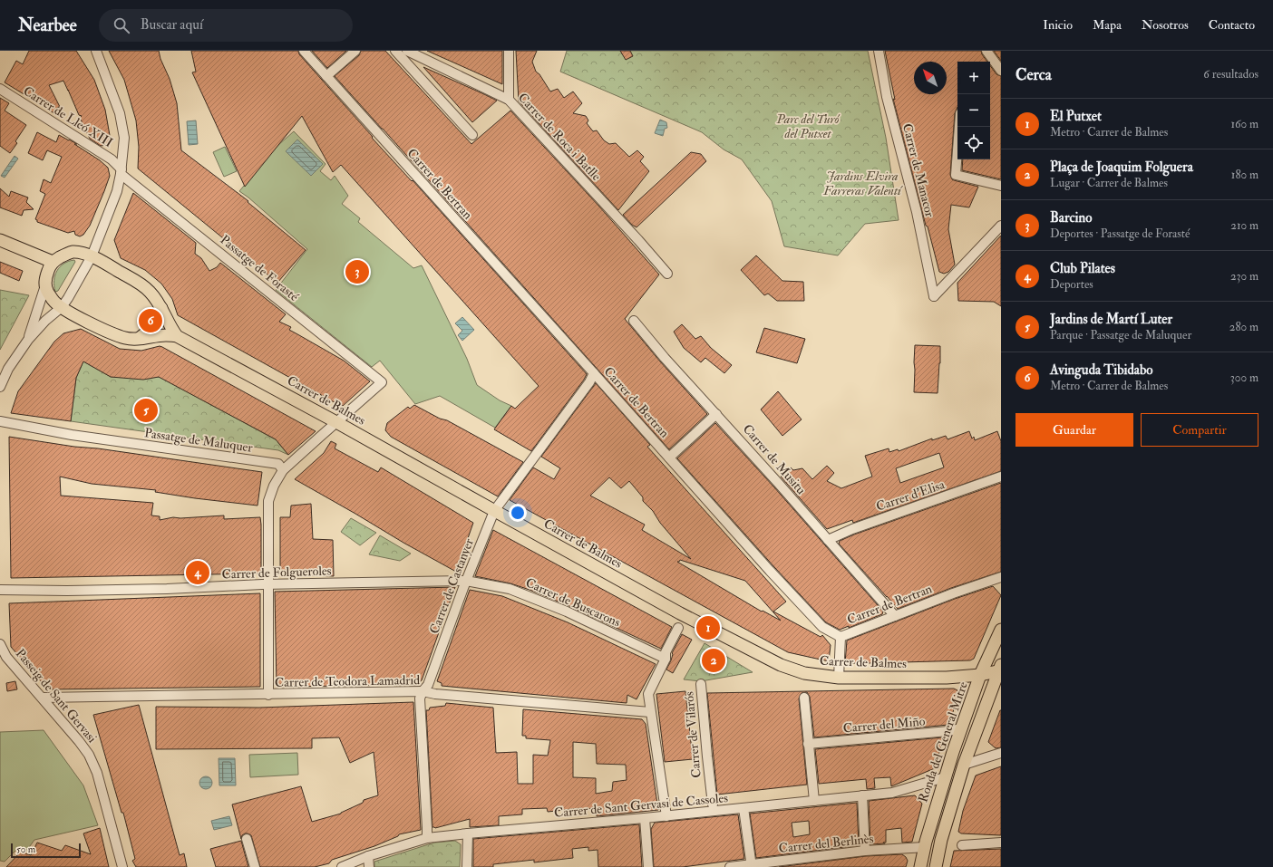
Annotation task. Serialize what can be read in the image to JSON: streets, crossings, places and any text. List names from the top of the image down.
{
  "streets": {
    "main road": ["Carrer de Balmes", "Ronda del General Mitre"],
    "street": [
      "Carrer de Lleó XIII",
      "Carrer de Roca i Batlle",
      "Carrer de Manacor",
      "Carrer de Bertran",
      "Passatge de Forasté",
      "Passatge de Maluquer",
      "Carrer de Musitu",
      "Carrer d'Elisa",
      "Carrer de Folgueroles",
      "Carrer de Castanyer",
      "Carrer de Buscarons",
      "Carrer de Teodora Lamadrid",
      "Passeig de Sant Gervasi",
      "Carrer del Miño",
      "Carrer de Vilarós",
      "Carrer de Sant Gervasi de Cassoles",
      "Carrer del Berlinès"
    ]
  },
  "crossings": [
    ["Carrer de Lleó XIII", "Passatge de Forasté"],
    ["Carrer de Bertran", "Carrer de Musitu"],
    ["Carrer de Bertran", "Carrer de Castanyer"],
    ["Passatge de Forasté", "Carrer de Balmes"],
    ["Carrer de Balmes", "Carrer de Castanyer"],
    ["Carrer de Balmes", "Ronda del General Mitre"],
    ["Carrer de Musitu", "Carrer d'Elisa"],
    ["Carrer de Folgueroles", "Carrer de Castanyer"],
    ["Carrer de Folgueroles", "Carrer de Buscarons"],
    ["Carrer de Castanyer", "Carrer de Buscarons"],
    ["Carrer de Castanyer", "Carrer de Teodora Lamadrid"],
    ["Carrer de Castanyer", "Carrer de Sant Gervasi de Cassoles"],
    ["Carrer de Teodora Lamadrid", "Passeig de Sant Gervasi"],
    ["Carrer del Miño", "Ronda del General Mitre"],
    ["Ronda del General Mitre", "Carrer de Sant Gervasi de Cassoles"],
    ["Ronda del General Mitre", "Carrer del Berlinès"]
  ],
  "parks": ["Parc del Turó del Putxet", "Jardins Elvira Farreras Valentí"],
  "scale_bar": "50 m",
  "north": "top left",
  "page": {
    "header": "Nearbee",
    "search": "Buscar aquí",
    "nav": [
      "Inicio",
      "Mapa",
      "Nosotros",
      "Contacto"
    ],
    "heading": ["Cerca", "6 resultados"],
    "map_buttons": ["+", "−"],
    "list": [
      {
        "mark": "1",
        "name": "El Putxet",
        "note": "Metro · Carrer de Balmes",
        "value": "160 m"
      },
      {
        "mark": "2",
        "name": "Plaça de Joaquim Folguera",
        "note": "Lugar · Carrer de Balmes",
        "value": "180 m"
      },
      {
        "mark": "3",
        "name": "Barcino",
        "note": "Deportes · Passatge de Forasté",
        "value": "210 m"
      },
      {
        "mark": "4",
        "name": "Club Pilates",
        "note": "Deportes",
        "value": "230 m"
      },
      {
        "mark": "5",
        "name": "Jardins de Martí Luter",
        "note": "Parque · Passatge de Maluquer",
        "value": "280 m"
      },
      {
        "mark": "6",
        "name": "Avinguda Tibidabo",
        "note": "Metro · Carrer de Balmes",
        "value": "300 m"
      }
    ],
    "pins": [
      "3",
      "6",
      "5",
      "4",
      "1",
      "2"
    ],
    "buttons": ["Guardar", "Compartir"],
    "scale": "50 m"
  }
}
